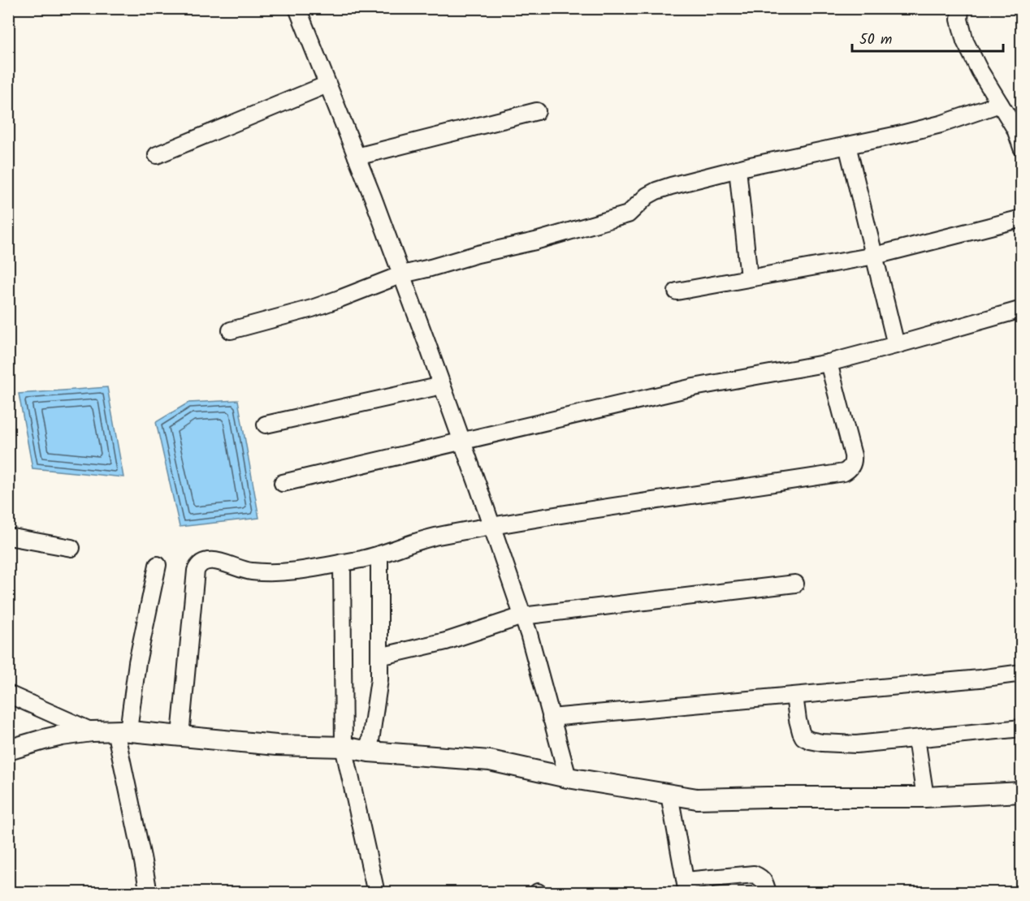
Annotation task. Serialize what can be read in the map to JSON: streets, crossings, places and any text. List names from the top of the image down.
{
  "scale_bar": "50 m"
}
